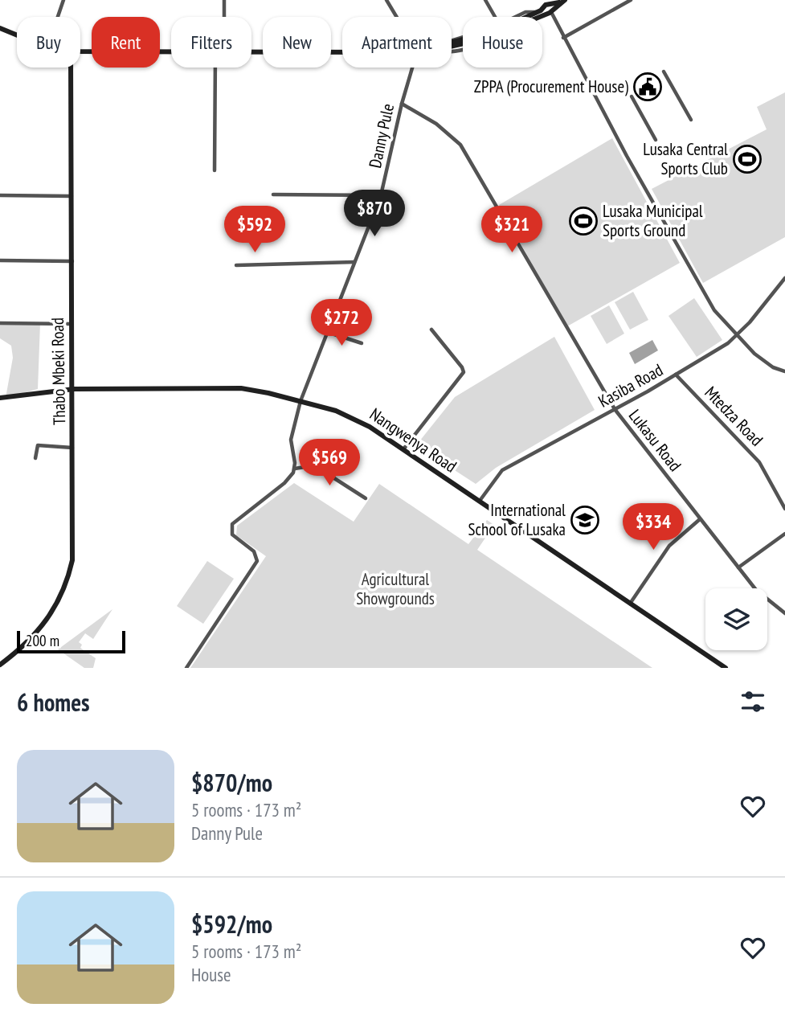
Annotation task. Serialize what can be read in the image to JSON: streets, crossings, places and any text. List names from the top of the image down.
{
  "streets": {
    "main road": ["Thabo Mbeki Road", "Nangwenya Road"],
    "street": [
      "Danny Pule",
      "Kasiba Road",
      "Mtedza Road",
      "Lukasu Road"
    ]
  },
  "crossings": [
    ["Danny Pule", "Nangwenya Road"],
    ["Danny Pule", "Lukasu Road"],
    ["Thabo Mbeki Road", "Nangwenya Road"],
    ["Kasiba Road", "Mtedza Road"],
    ["Kasiba Road", "Nangwenya Road"],
    ["Kasiba Road", "Lukasu Road"]
  ],
  "parks": ["Agricultural Showgrounds"],
  "places": {
    "public building": ["ZPPA (Procurement House)"],
    "sports": ["Lusaka Central Sports Club", "Lusaka Municipal Sports Ground"],
    "school or university": ["International School of Lusaka"]
  },
  "scale_bar": "200 m",
  "page": {
    "chip": [
      "Buy",
      "Rent",
      "Filters",
      "New",
      "Apartment",
      "House"
    ],
    "price": [
      "$870",
      "$592",
      "$321",
      "$272",
      "$569",
      "$334"
    ],
    "scale": "200 m",
    "heading": "6 homes",
    "list": [
      {
        "name": "$870/mo",
        "note": "5 rooms · 173 m² · Danny Pule"
      },
      {
        "name": "$592/mo",
        "note": "5 rooms · 173 m² · House"
      }
    ]
  }
}
